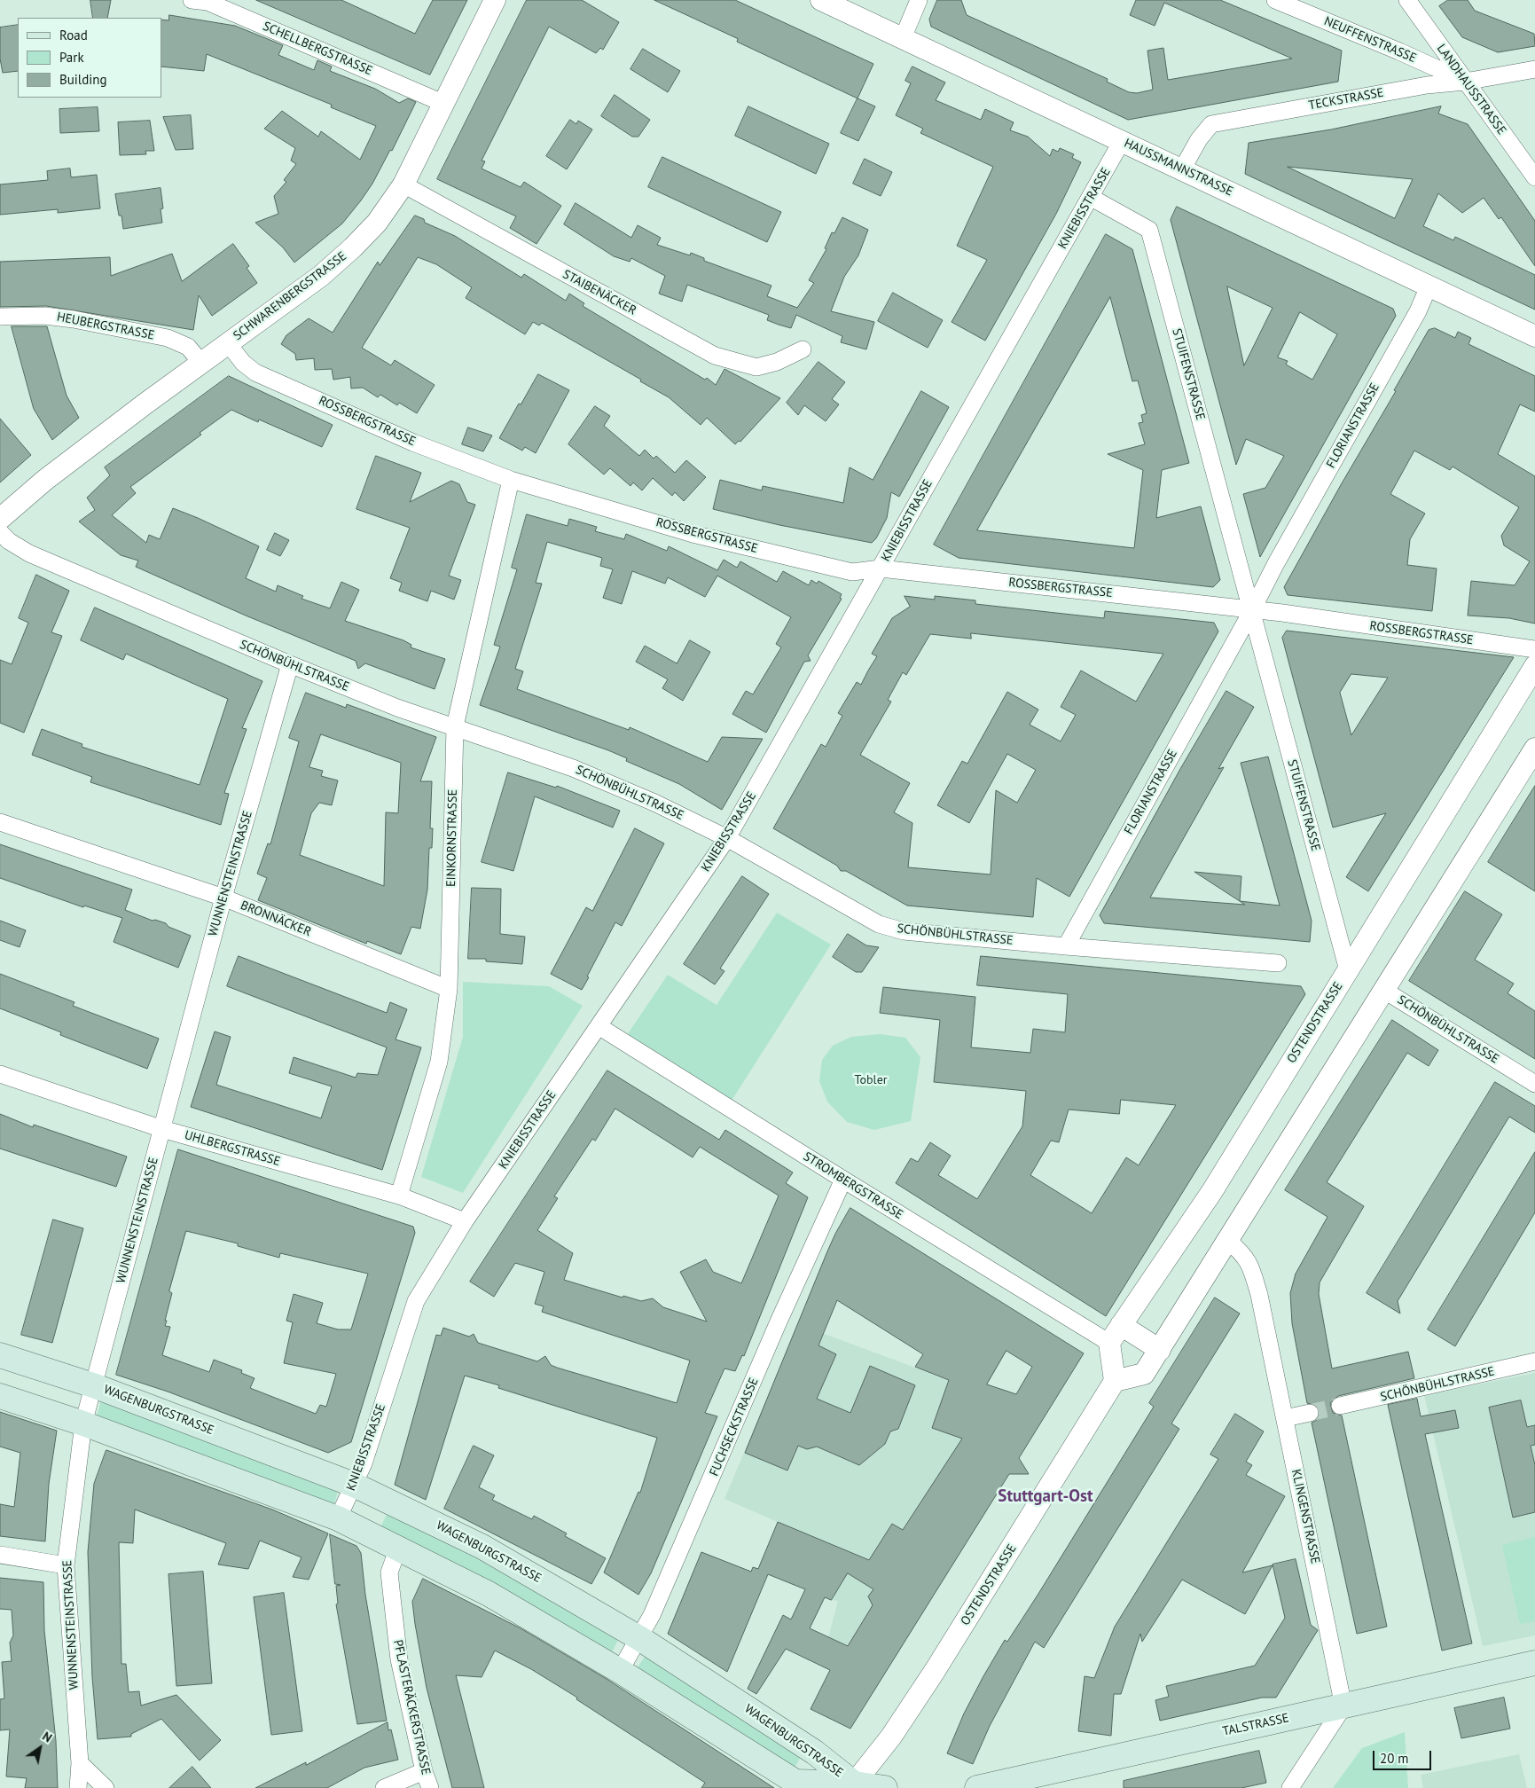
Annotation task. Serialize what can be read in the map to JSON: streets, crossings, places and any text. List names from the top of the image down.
{
  "streets": {
    "main road": ["WAGENBURGSTRASSE", "TALSTRASSE"],
    "street": [
      "NEUFFENSTRASSE",
      "SCHELLBERGSTRASSE",
      "LANDHAUSSTRASSE",
      "TECKSTRASSE",
      "HAUSSMANNSTRASSE",
      "KNIEBISSTRASSE",
      "STAIBENÄCKER",
      "SCHWARENBERGSTRASSE",
      "HEUBERGSTRASSE",
      "STUIFENSTRASSE",
      "ROSSBERGSTRASSE",
      "FLORIANSTRASSE",
      "SCHÖNBÜHLSTRASSE",
      "EINKORNSTRASSE",
      "WUNNENSTEINSTRASSE",
      "BRONNÄCKER",
      "OSTENDSTRASSE",
      "UHLBERGSTRASSE",
      "STROMBERGSTRASSE",
      "FUCHSECKSTRASSE",
      "KLINGENSTRASSE",
      "PFLASTERÄCKERSTRASSE"
    ]
  },
  "crossings": [
    ["NEUFFENSTRASSE", "LANDHAUSSTRASSE"],
    ["NEUFFENSTRASSE", "TECKSTRASSE"],
    ["SCHELLBERGSTRASSE", "SCHWARENBERGSTRASSE"],
    ["LANDHAUSSTRASSE", "TECKSTRASSE"],
    ["TECKSTRASSE", "HAUSSMANNSTRASSE"],
    ["HAUSSMANNSTRASSE", "KNIEBISSTRASSE"],
    ["HAUSSMANNSTRASSE", "FLORIANSTRASSE"],
    ["KNIEBISSTRASSE", "STUIFENSTRASSE"],
    ["KNIEBISSTRASSE", "ROSSBERGSTRASSE"],
    ["KNIEBISSTRASSE", "SCHÖNBÜHLSTRASSE"],
    ["KNIEBISSTRASSE", "UHLBERGSTRASSE"],
    ["KNIEBISSTRASSE", "STROMBERGSTRASSE"],
    ["KNIEBISSTRASSE", "WAGENBURGSTRASSE"],
    ["STAIBENÄCKER", "SCHWARENBERGSTRASSE"],
    ["SCHWARENBERGSTRASSE", "HEUBERGSTRASSE"],
    ["SCHWARENBERGSTRASSE", "ROSSBERGSTRASSE"],
    ["STUIFENSTRASSE", "ROSSBERGSTRASSE"],
    ["STUIFENSTRASSE", "FLORIANSTRASSE"],
    ["STUIFENSTRASSE", "OSTENDSTRASSE"],
    ["ROSSBERGSTRASSE", "FLORIANSTRASSE"],
    ["ROSSBERGSTRASSE", "EINKORNSTRASSE"],
    ["FLORIANSTRASSE", "SCHÖNBÜHLSTRASSE"],
    ["SCHÖNBÜHLSTRASSE", "EINKORNSTRASSE"],
    ["SCHÖNBÜHLSTRASSE", "WUNNENSTEINSTRASSE"],
    ["EINKORNSTRASSE", "BRONNÄCKER"],
    ["EINKORNSTRASSE", "UHLBERGSTRASSE"],
    ["WUNNENSTEINSTRASSE", "BRONNÄCKER"],
    ["WUNNENSTEINSTRASSE", "UHLBERGSTRASSE"],
    ["WUNNENSTEINSTRASSE", "WAGENBURGSTRASSE"],
    ["OSTENDSTRASSE", "STROMBERGSTRASSE"],
    ["OSTENDSTRASSE", "WAGENBURGSTRASSE"],
    ["STROMBERGSTRASSE", "FUCHSECKSTRASSE"],
    ["WAGENBURGSTRASSE", "FUCHSECKSTRASSE"],
    ["WAGENBURGSTRASSE", "PFLASTERÄCKERSTRASSE"],
    ["KLINGENSTRASSE", "TALSTRASSE"]
  ],
  "districts": ["Stuttgart-Ost"],
  "parks": ["Tobler"],
  "legend": ["Road", "Park", "Building"],
  "scale_bar": "20 m",
  "north": "top right"
}
